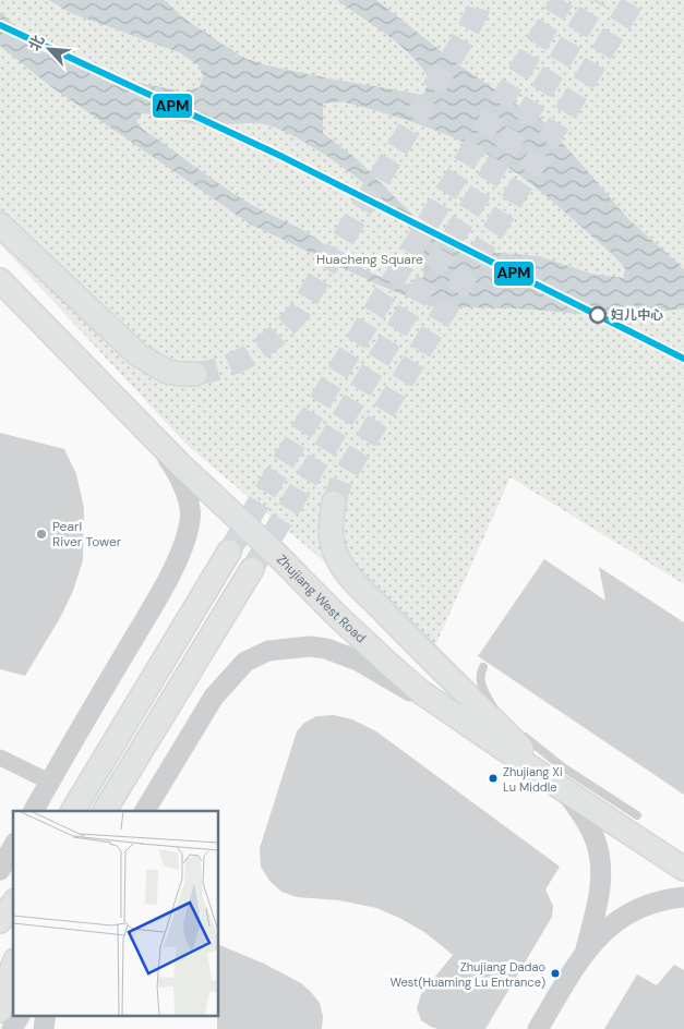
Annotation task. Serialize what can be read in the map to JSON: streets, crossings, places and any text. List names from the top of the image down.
{
  "streets": {
    "main road": ["Zhujiang West Road"]
  },
  "parks": ["Huacheng Square"],
  "places": [
    "妇儿中心",
    "Pearl River Tower",
    "Zhujiang Xi Lu Middle",
    "Zhujiang Dadao West(Huaming Lu Entrance)"
  ],
  "lines": ["transit line APM"],
  "north": "top left"
}
